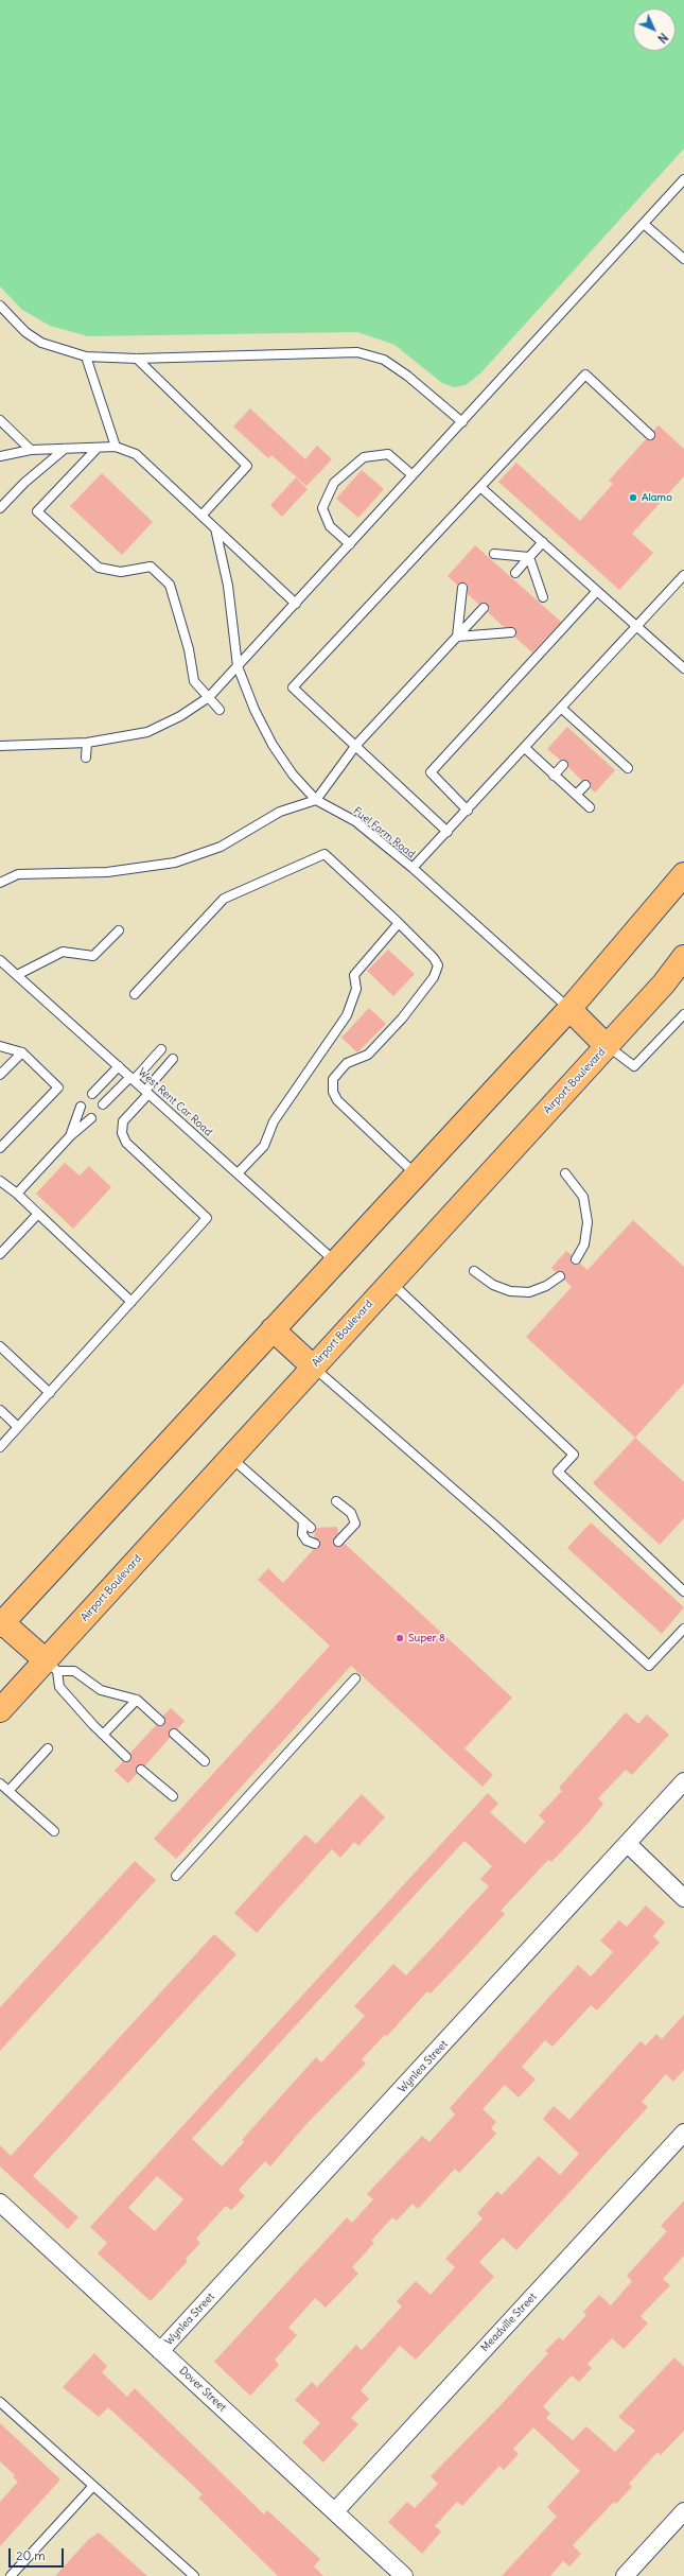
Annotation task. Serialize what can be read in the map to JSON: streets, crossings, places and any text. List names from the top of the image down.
{
  "streets": {
    "main road": ["Airport Boulevard"],
    "street": ["Wynlea Street", "Meadville Street", "Dover Street"],
    "lane": ["Fuel Farm Road", "West Rent Car Road"]
  },
  "crossings": [
    ["Wynlea Street", "Dover Street"],
    ["Meadville Street", "Dover Street"]
  ],
  "places": ["Alamo", "Super 8"],
  "scale_bar": "20 m",
  "north": "bottom right"
}
